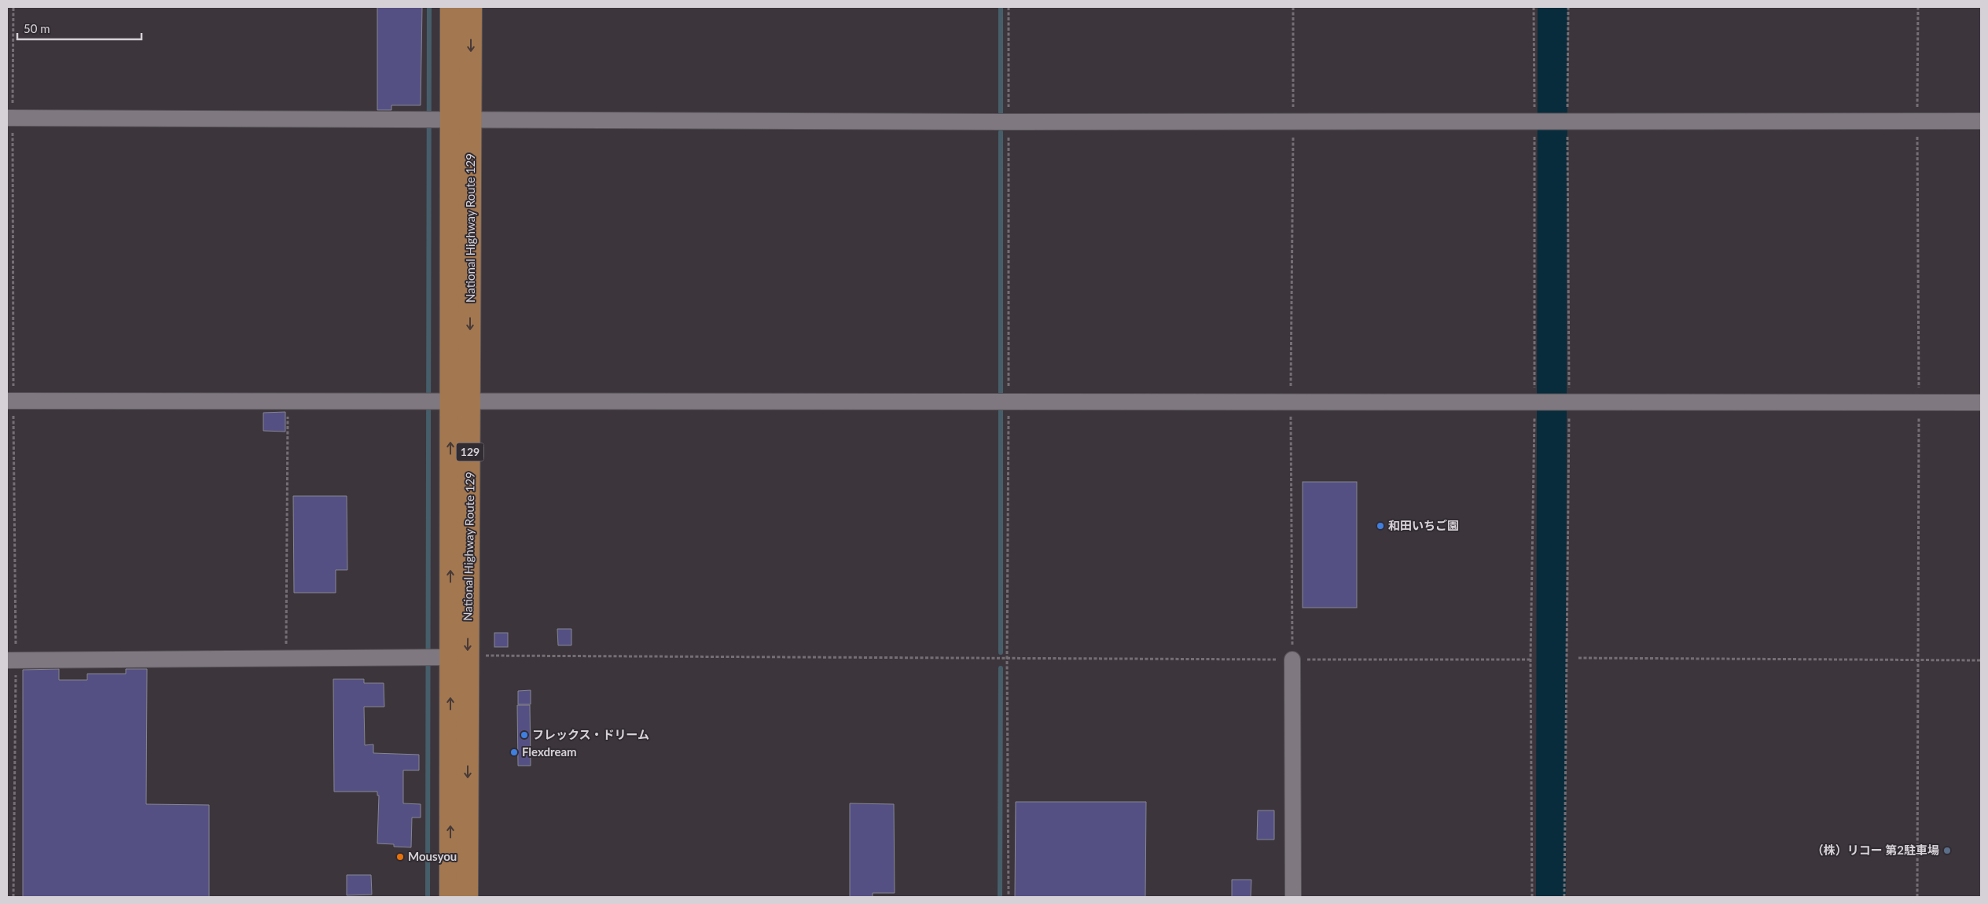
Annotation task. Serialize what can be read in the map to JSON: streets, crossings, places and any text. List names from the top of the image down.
{
  "streets": {
    "highway": ["National Highway Route 129", "129"]
  },
  "places": [
    "和田いちご園",
    "フレックス・ドリーム",
    "Flexdream",
    "（株）リコー 第2駐車場",
    "Mousyou"
  ],
  "scale_bar": "50 m"
}
